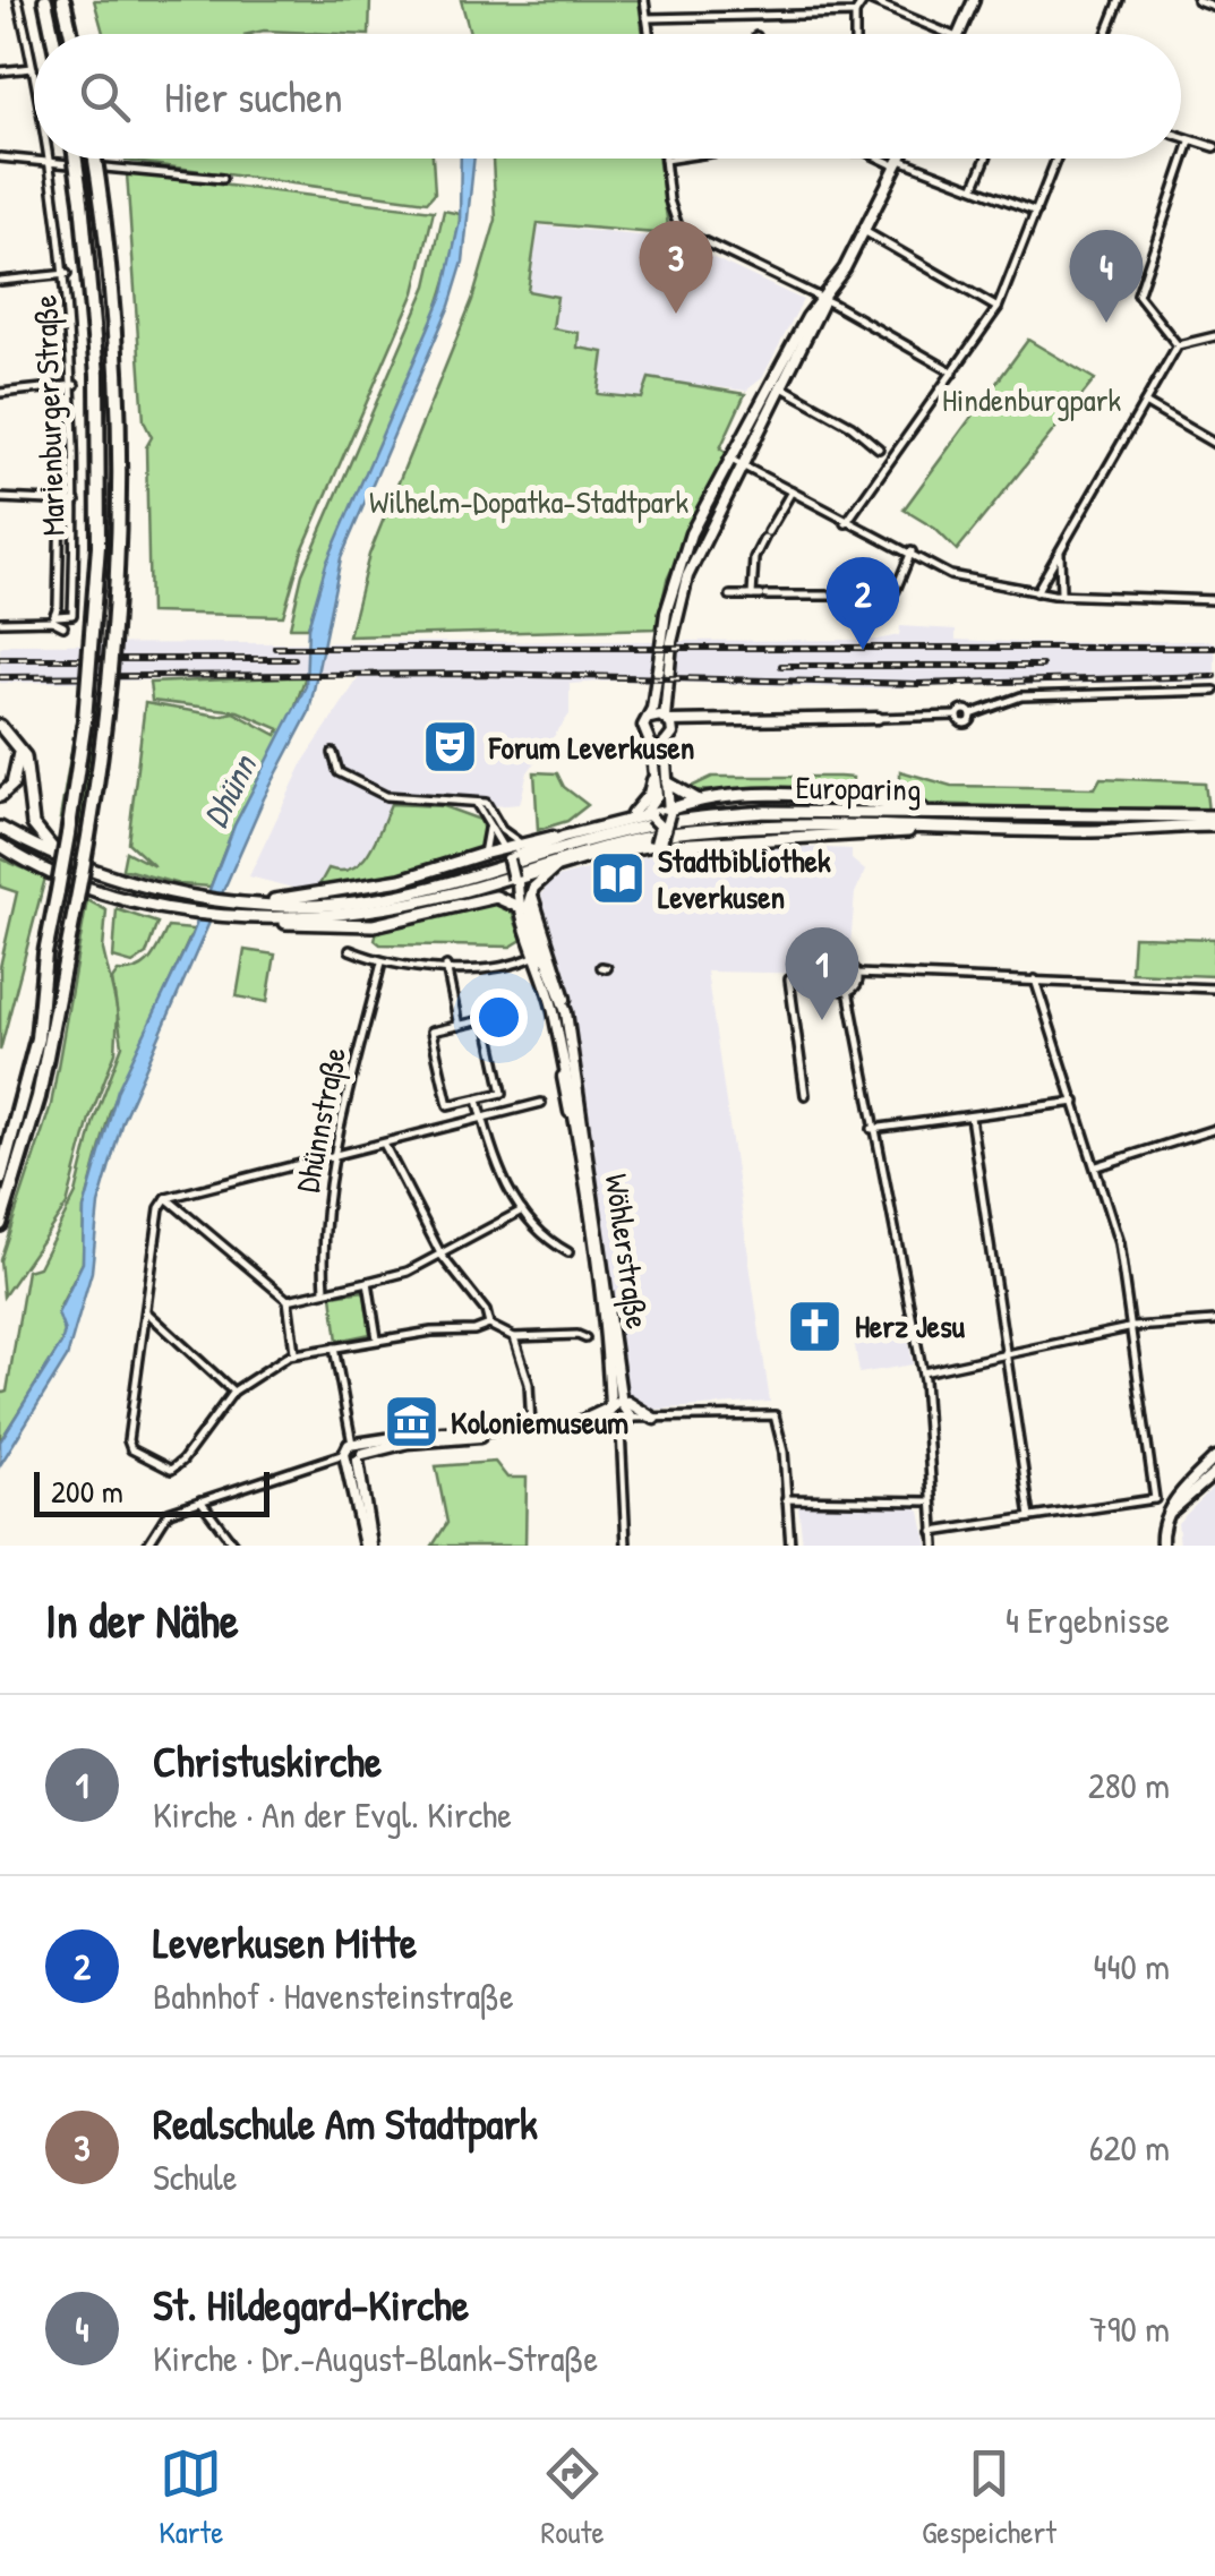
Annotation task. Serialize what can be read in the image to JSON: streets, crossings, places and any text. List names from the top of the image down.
{
  "streets": {
    "highway": ["Europaring"],
    "main road": ["Wöhlerstraße"],
    "street": ["Marienburger Straße", "Dhünnstraße"]
  },
  "water": ["Dhünn"],
  "parks": ["Hindenburgpark", "Wilhelm-Dopatka-Stadtpark"],
  "places": {
    "theatre": ["Forum Leverkusen"],
    "library": ["Stadtbibliothek Leverkusen"],
    "church": ["Herz Jesu"],
    "museum": ["Koloniemuseum"]
  },
  "scale_bar": "200 m",
  "page": {
    "search": "Hier suchen",
    "pins": [
      "3",
      "4",
      "2",
      "1"
    ],
    "scale": "200 m",
    "heading": ["In der Nähe", "4 Ergebnisse"],
    "list": [
      {
        "mark": "1",
        "name": "Christuskirche",
        "note": "Kirche · An der Evgl. Kirche",
        "value": "280 m"
      },
      {
        "mark": "2",
        "name": "Leverkusen Mitte",
        "note": "Bahnhof · Havensteinstraße",
        "value": "440 m"
      },
      {
        "mark": "3",
        "name": "Realschule Am Stadtpark",
        "note": "Schule",
        "value": "620 m"
      },
      {
        "mark": "4",
        "name": "St. Hildegard-Kirche",
        "note": "Kirche · Dr.-August-Blank-Straße",
        "value": "790 m"
      }
    ],
    "nav": ["Karte", "Route", "Gespeichert"]
  }
}
